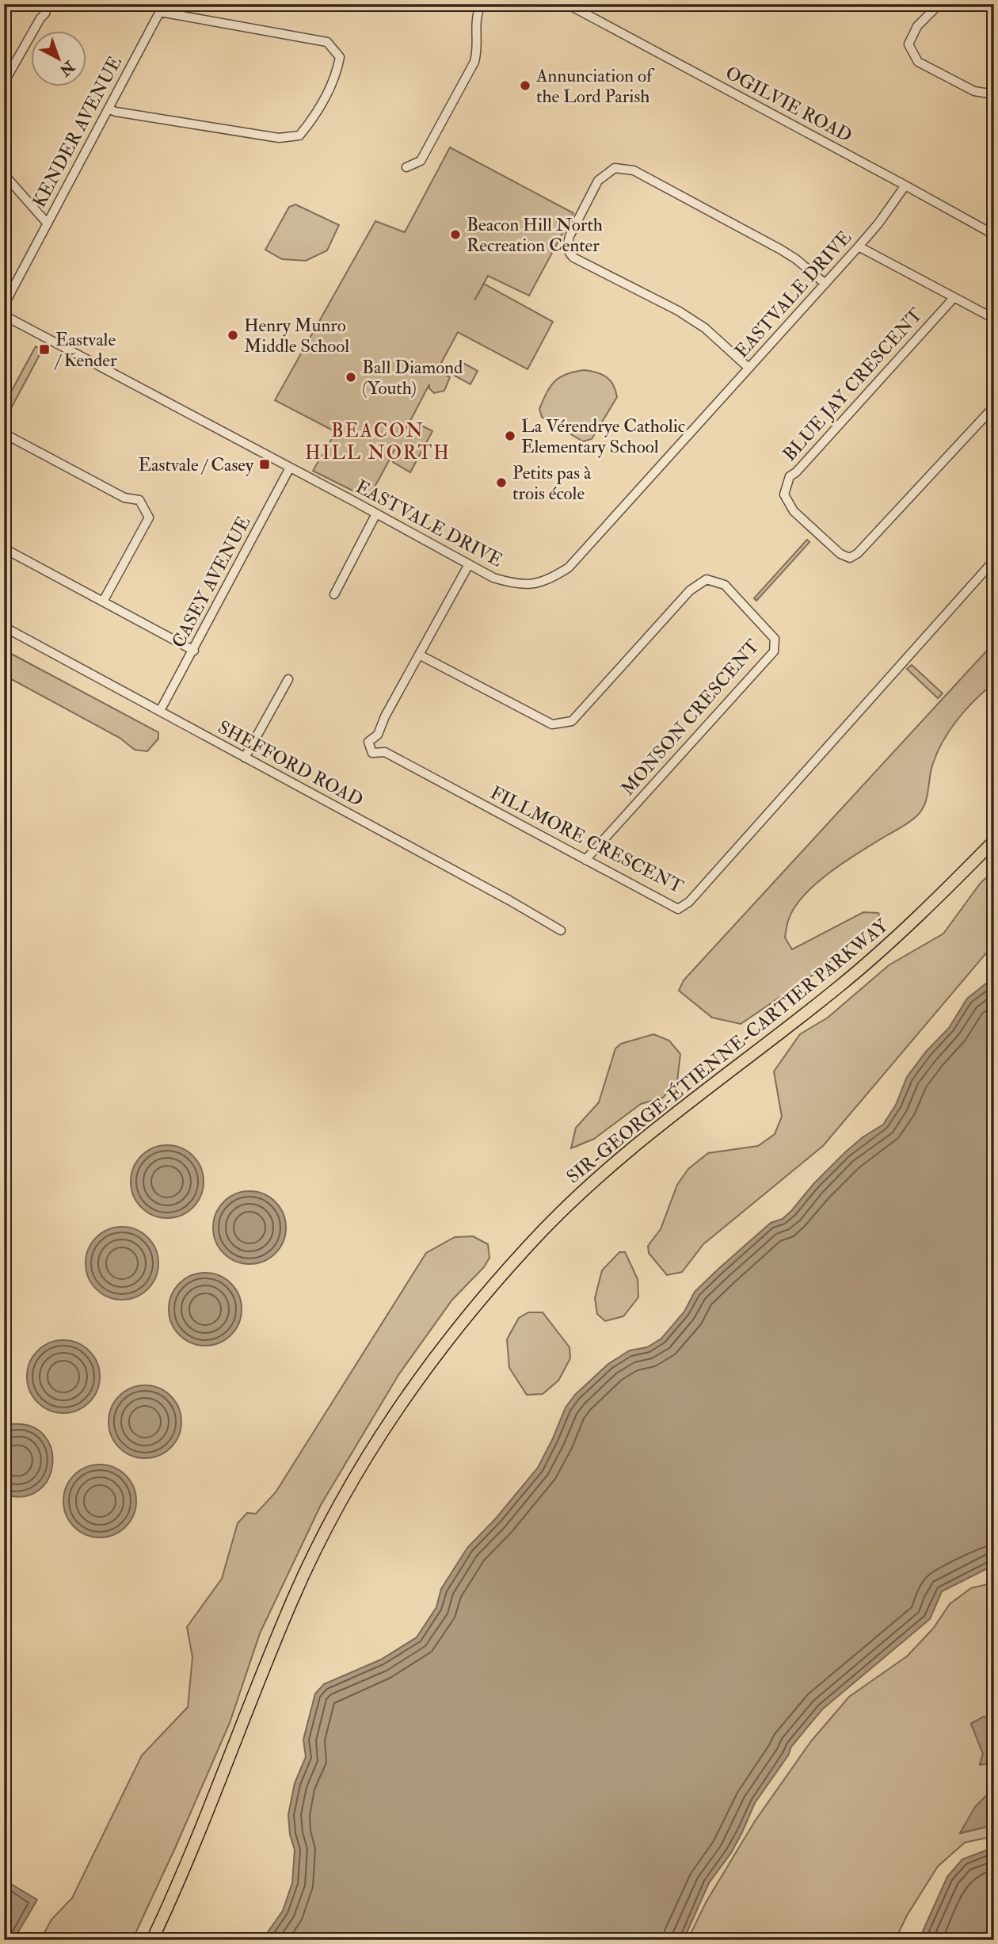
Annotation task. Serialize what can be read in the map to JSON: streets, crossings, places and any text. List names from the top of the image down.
{
  "streets": {
    "main road": ["SIR-GEORGE-ÉTIENNE-CARTIER PARKWAY"],
    "street": [
      "OGILVIE ROAD",
      "KENDER AVENUE",
      "EASTVALE DRIVE",
      "BLUE JAY CRESCENT",
      "CASEY AVENUE",
      "MONSON CRESCENT",
      "SHEFFORD ROAD",
      "FILLMORE CRESCENT"
    ]
  },
  "crossings": [
    ["OGILVIE ROAD", "EASTVALE DRIVE"],
    ["EASTVALE DRIVE", "CASEY AVENUE"],
    ["EASTVALE DRIVE", "FILLMORE CRESCENT"],
    ["CASEY AVENUE", "SHEFFORD ROAD"],
    ["MONSON CRESCENT", "FILLMORE CRESCENT"]
  ],
  "districts": ["BEACON HILL NORTH"],
  "places": {
    "other": [
      "Annunciation of the Lord Parish",
      "Beacon Hill North Recreation Center",
      "Henry Munro Middle School",
      "Ball Diamond (Youth)",
      "La Vérendrye Catholic Elementary School",
      "Petits pas à trois école"
    ],
    "transit": ["Eastvale / Kender", "Eastvale / Casey"]
  },
  "north": "bottom right"
}
